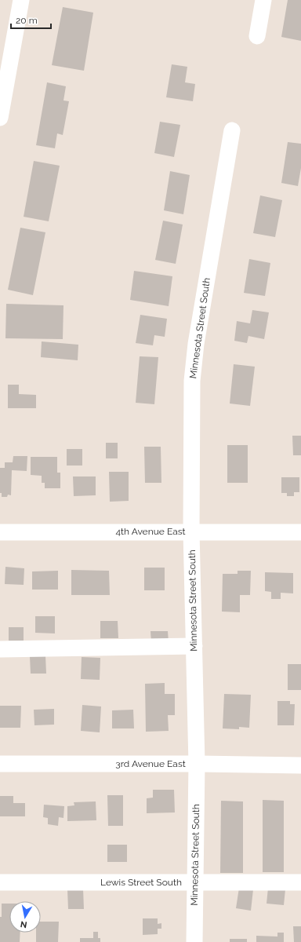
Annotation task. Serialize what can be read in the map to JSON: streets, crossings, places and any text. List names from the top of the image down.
{
  "streets": {
    "street": [
      "Minnesota Street South",
      "4th Avenue East",
      "3rd Avenue East",
      "Lewis Street South"
    ]
  },
  "crossings": [
    ["Minnesota Street South", "4th Avenue East"],
    ["Minnesota Street South", "3rd Avenue East"],
    ["Minnesota Street South", "Lewis Street South"]
  ],
  "scale_bar": "20 m",
  "north": "bottom"
}
